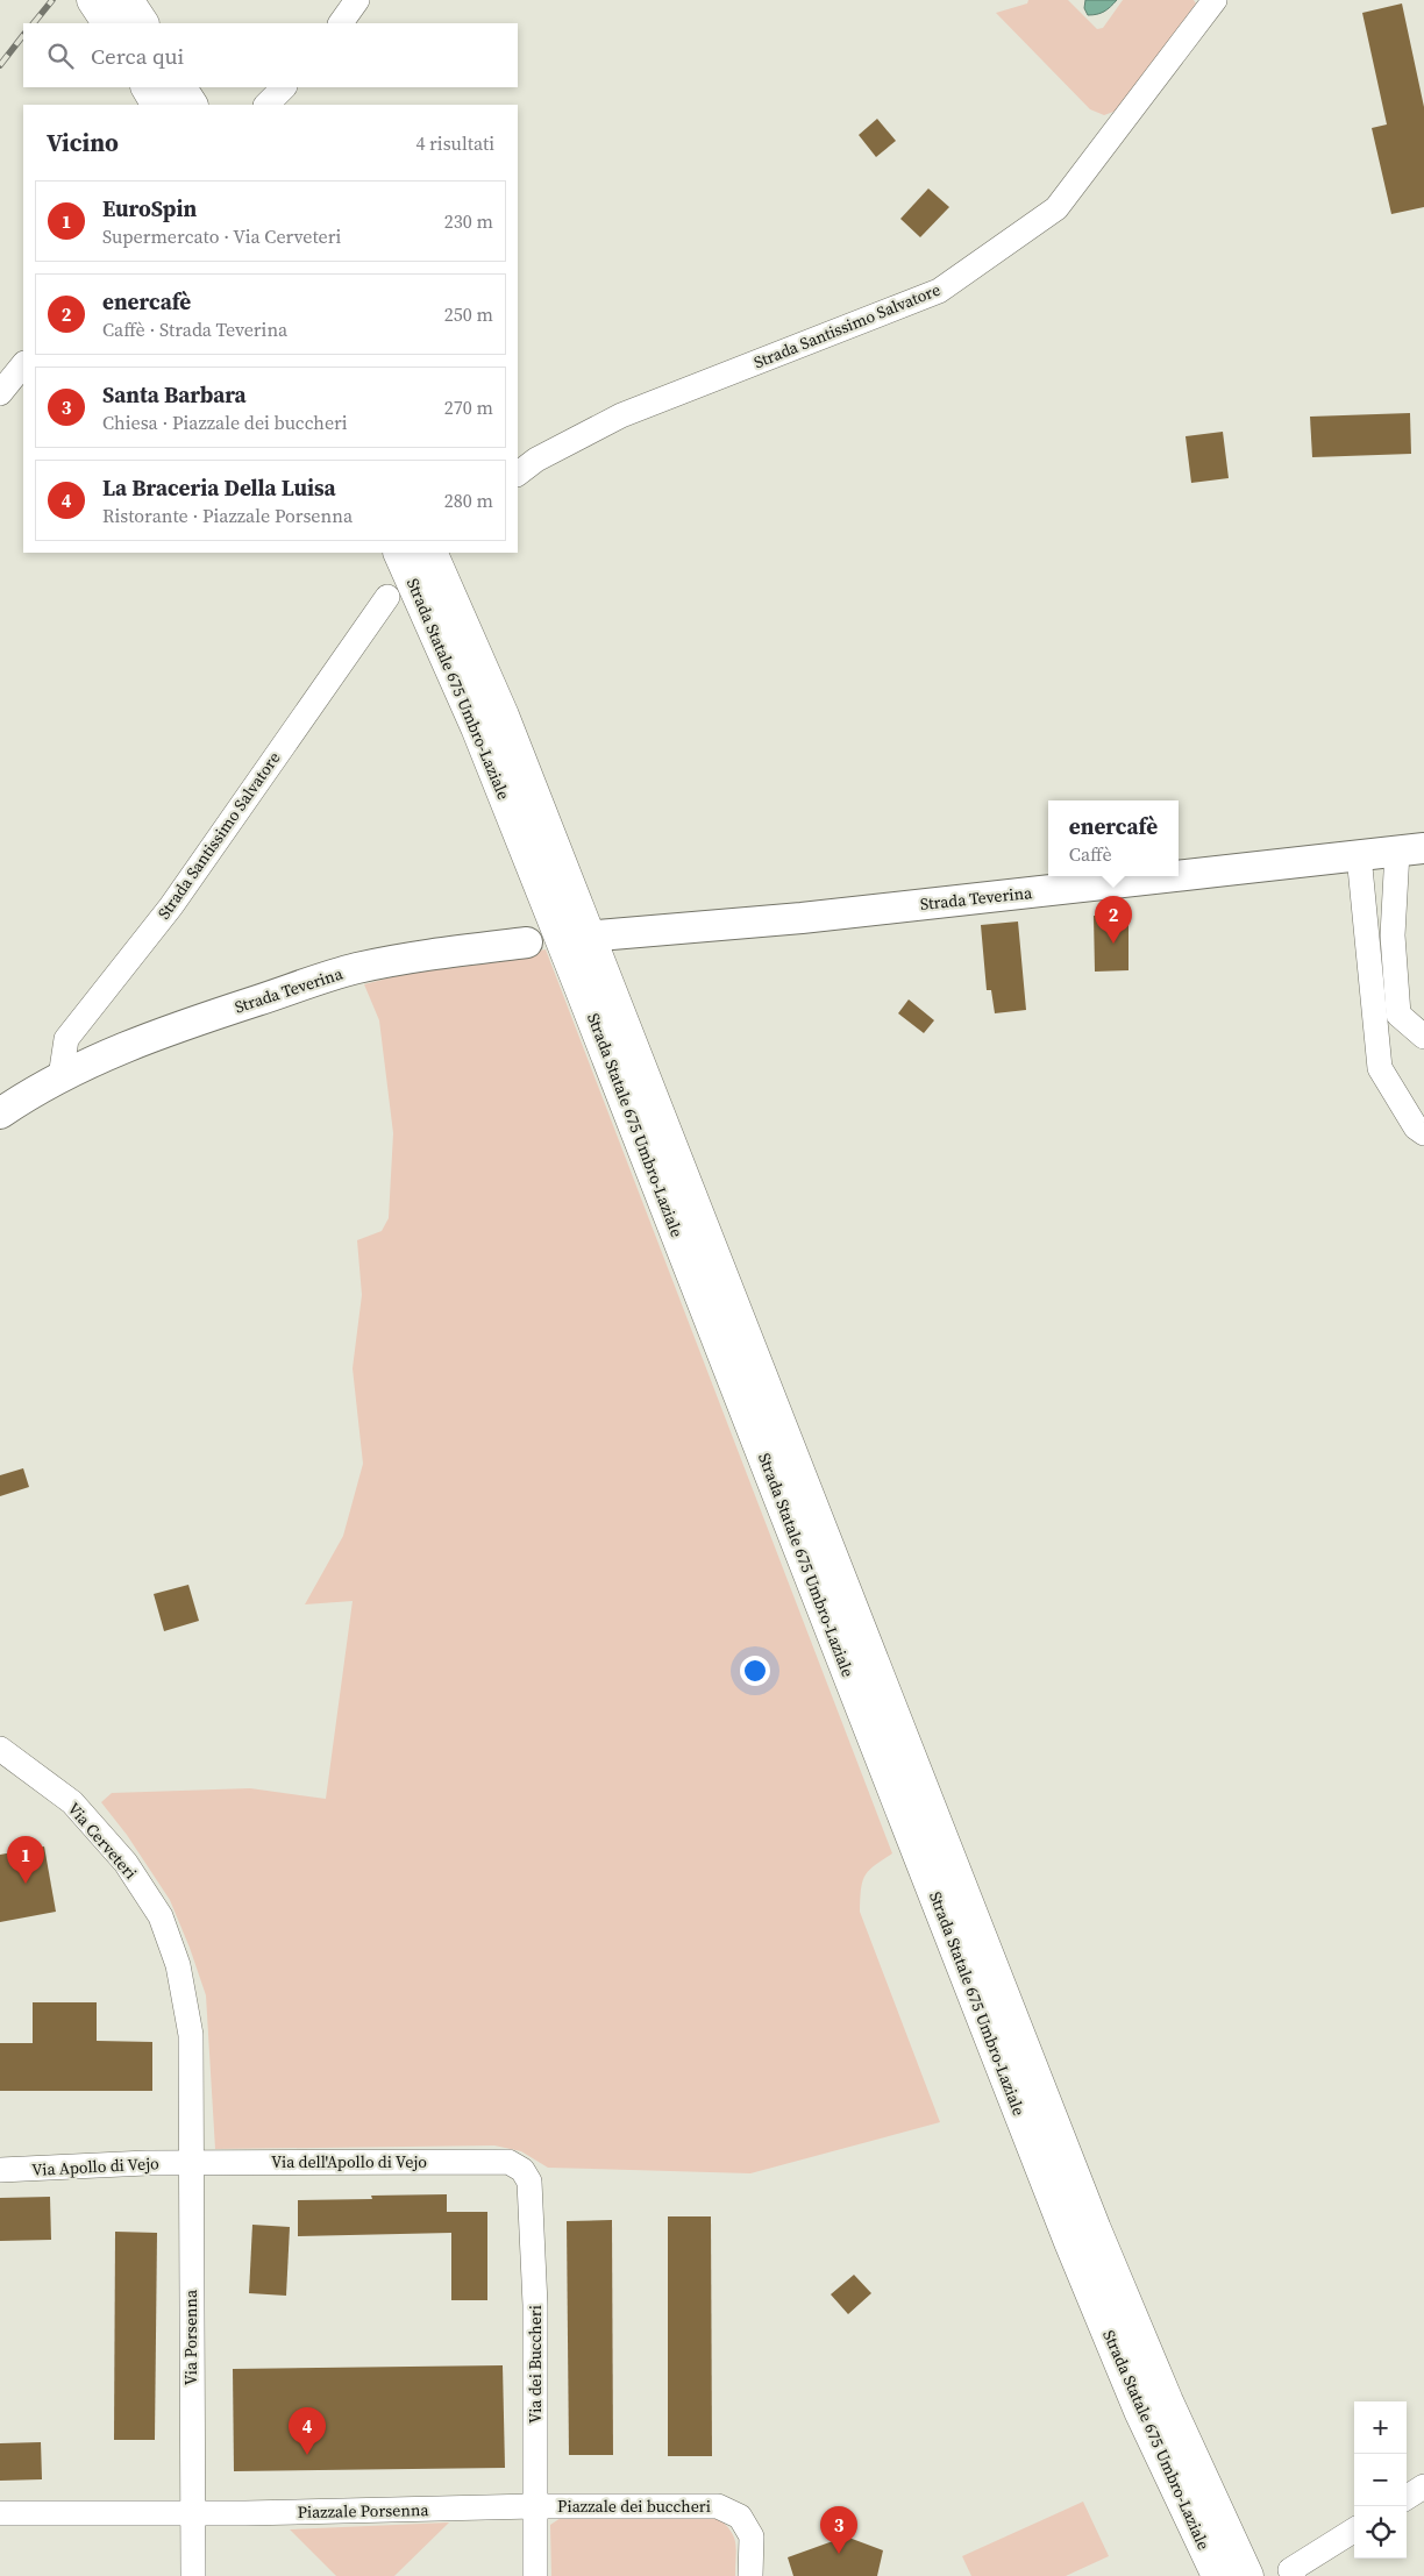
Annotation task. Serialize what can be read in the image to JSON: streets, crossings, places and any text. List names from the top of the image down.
{
  "streets": {
    "highway": ["Strada Statale 675 Umbro-Laziale"],
    "main road": ["Strada Teverina"],
    "street": [
      "Strada Santissimo Salvatore",
      "Via Cerveteri",
      "Via dell'Apollo di Vejo",
      "Via Apollo di Vejo",
      "Via Porsenna",
      "Via dei Buccheri",
      "Piazzale dei buccheri",
      "Piazzale Porsenna"
    ]
  },
  "crossings": [
    ["Strada Santissimo Salvatore", "Strada Teverina"],
    ["Via Cerveteri", "Via dell'Apollo di Vejo"],
    ["Via Cerveteri", "Via Apollo di Vejo"],
    ["Via Cerveteri", "Via Porsenna"],
    ["Via dell'Apollo di Vejo", "Via Apollo di Vejo"],
    ["Via dell'Apollo di Vejo", "Via Porsenna"],
    ["Via dell'Apollo di Vejo", "Via dei Buccheri"],
    ["Via Apollo di Vejo", "Via Porsenna"],
    ["Via Porsenna", "Piazzale Porsenna"],
    ["Via dei Buccheri", "Piazzale dei buccheri"],
    ["Via dei Buccheri", "Piazzale Porsenna"],
    ["Piazzale dei buccheri", "Piazzale Porsenna"]
  ],
  "page": {
    "search": "Cerca qui",
    "heading": ["Vicino", "4 risultati"],
    "list": [
      {
        "mark": "1",
        "name": "EuroSpin",
        "note": "Supermercato · Via Cerveteri",
        "value": "230 m"
      },
      {
        "mark": "2",
        "name": "enercafè",
        "note": "Caffè · Strada Teverina",
        "value": "250 m"
      },
      {
        "mark": "3",
        "name": "Santa Barbara",
        "note": "Chiesa · Piazzale dei buccheri",
        "value": "270 m"
      },
      {
        "mark": "4",
        "name": "La Braceria Della Luisa",
        "note": "Ristorante · Piazzale Porsenna",
        "value": "280 m"
      }
    ],
    "popup": ["enercafè", "Caffè"],
    "pins": [
      "2",
      "1",
      "4",
      "3"
    ],
    "map_buttons": ["+", "−"]
  }
}
